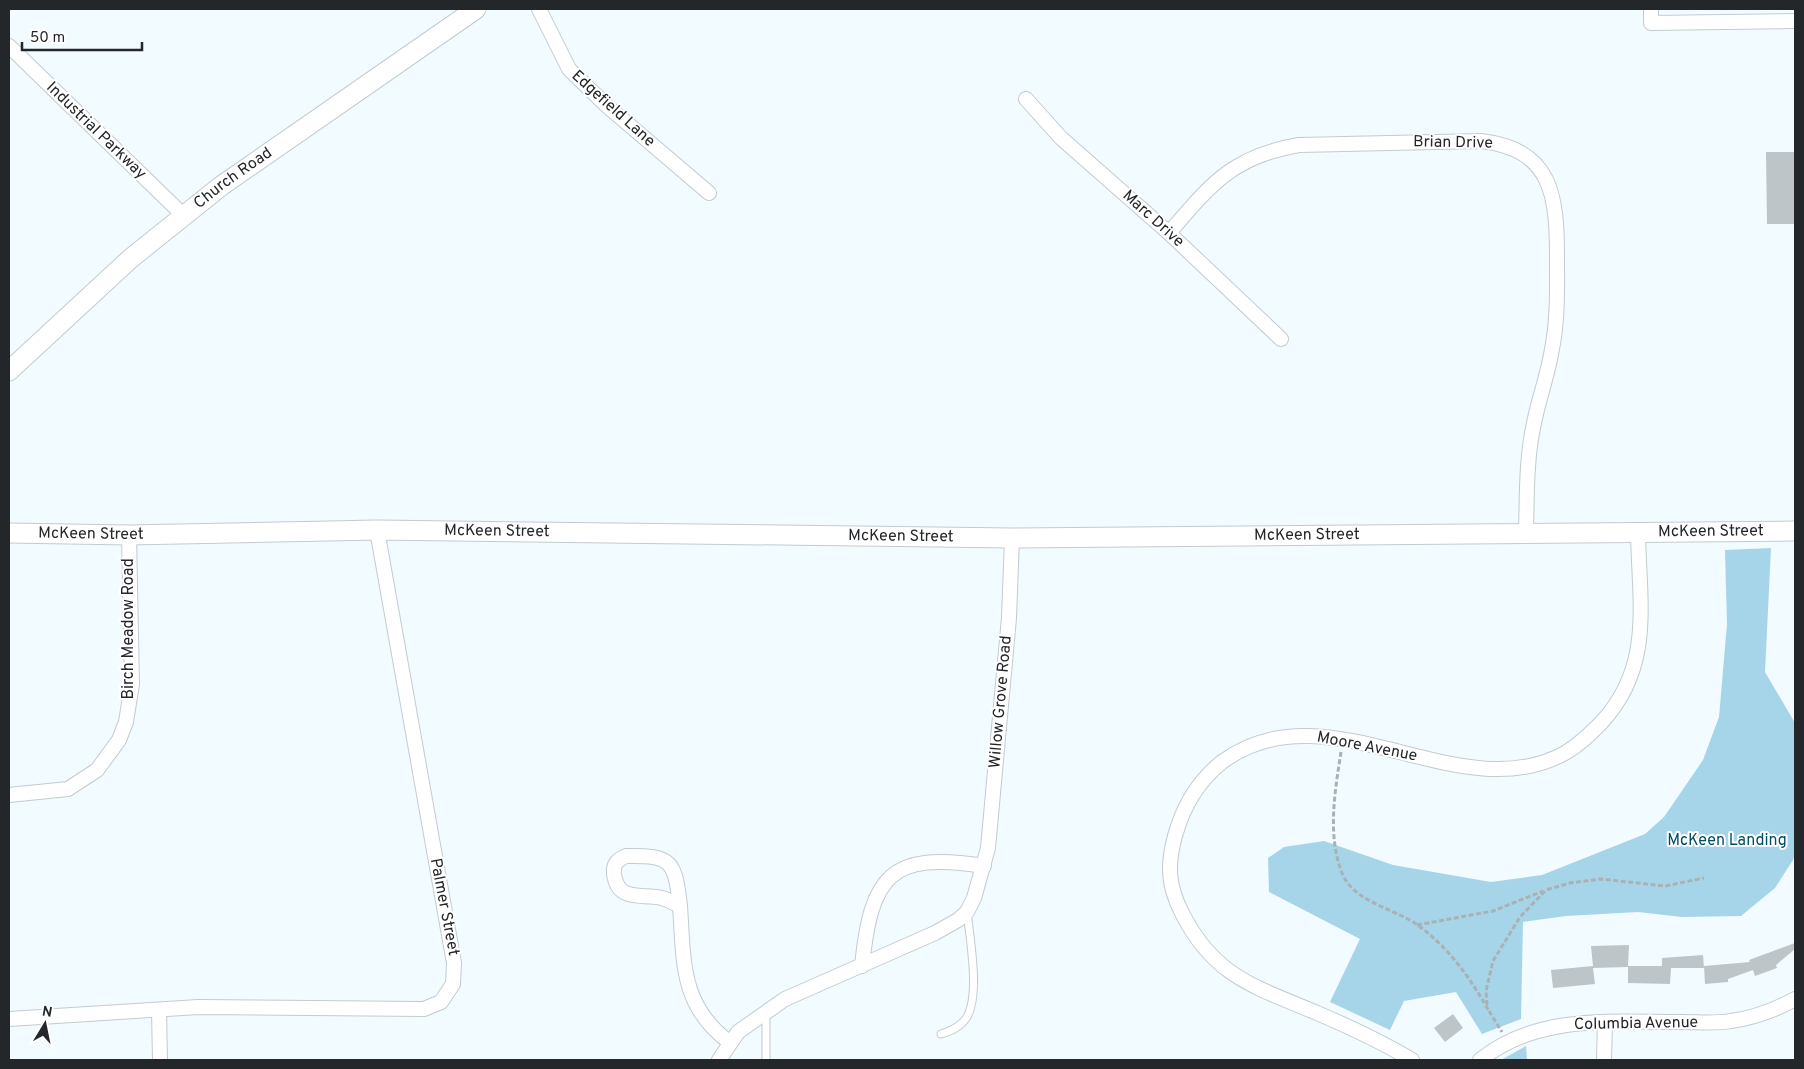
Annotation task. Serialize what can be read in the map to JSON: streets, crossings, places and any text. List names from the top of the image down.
{
  "streets": {
    "street": [
      "Edgefield Lane",
      "Industrial Parkway",
      "Brian Drive",
      "Church Road",
      "Marc Drive",
      "McKeen Street",
      "Birch Meadow Road",
      "Willow Grove Road",
      "Moore Avenue",
      "Palmer Street",
      "Columbia Avenue"
    ]
  },
  "crossings": [
    ["Industrial Parkway", "Church Road"],
    ["Brian Drive", "Marc Drive"],
    ["Brian Drive", "McKeen Street"],
    ["McKeen Street", "Birch Meadow Road"],
    ["McKeen Street", "Willow Grove Road"],
    ["McKeen Street", "Moore Avenue"],
    ["McKeen Street", "Palmer Street"]
  ],
  "parks": ["McKeen Landing"],
  "scale_bar": "50 m",
  "north": "top"
}
